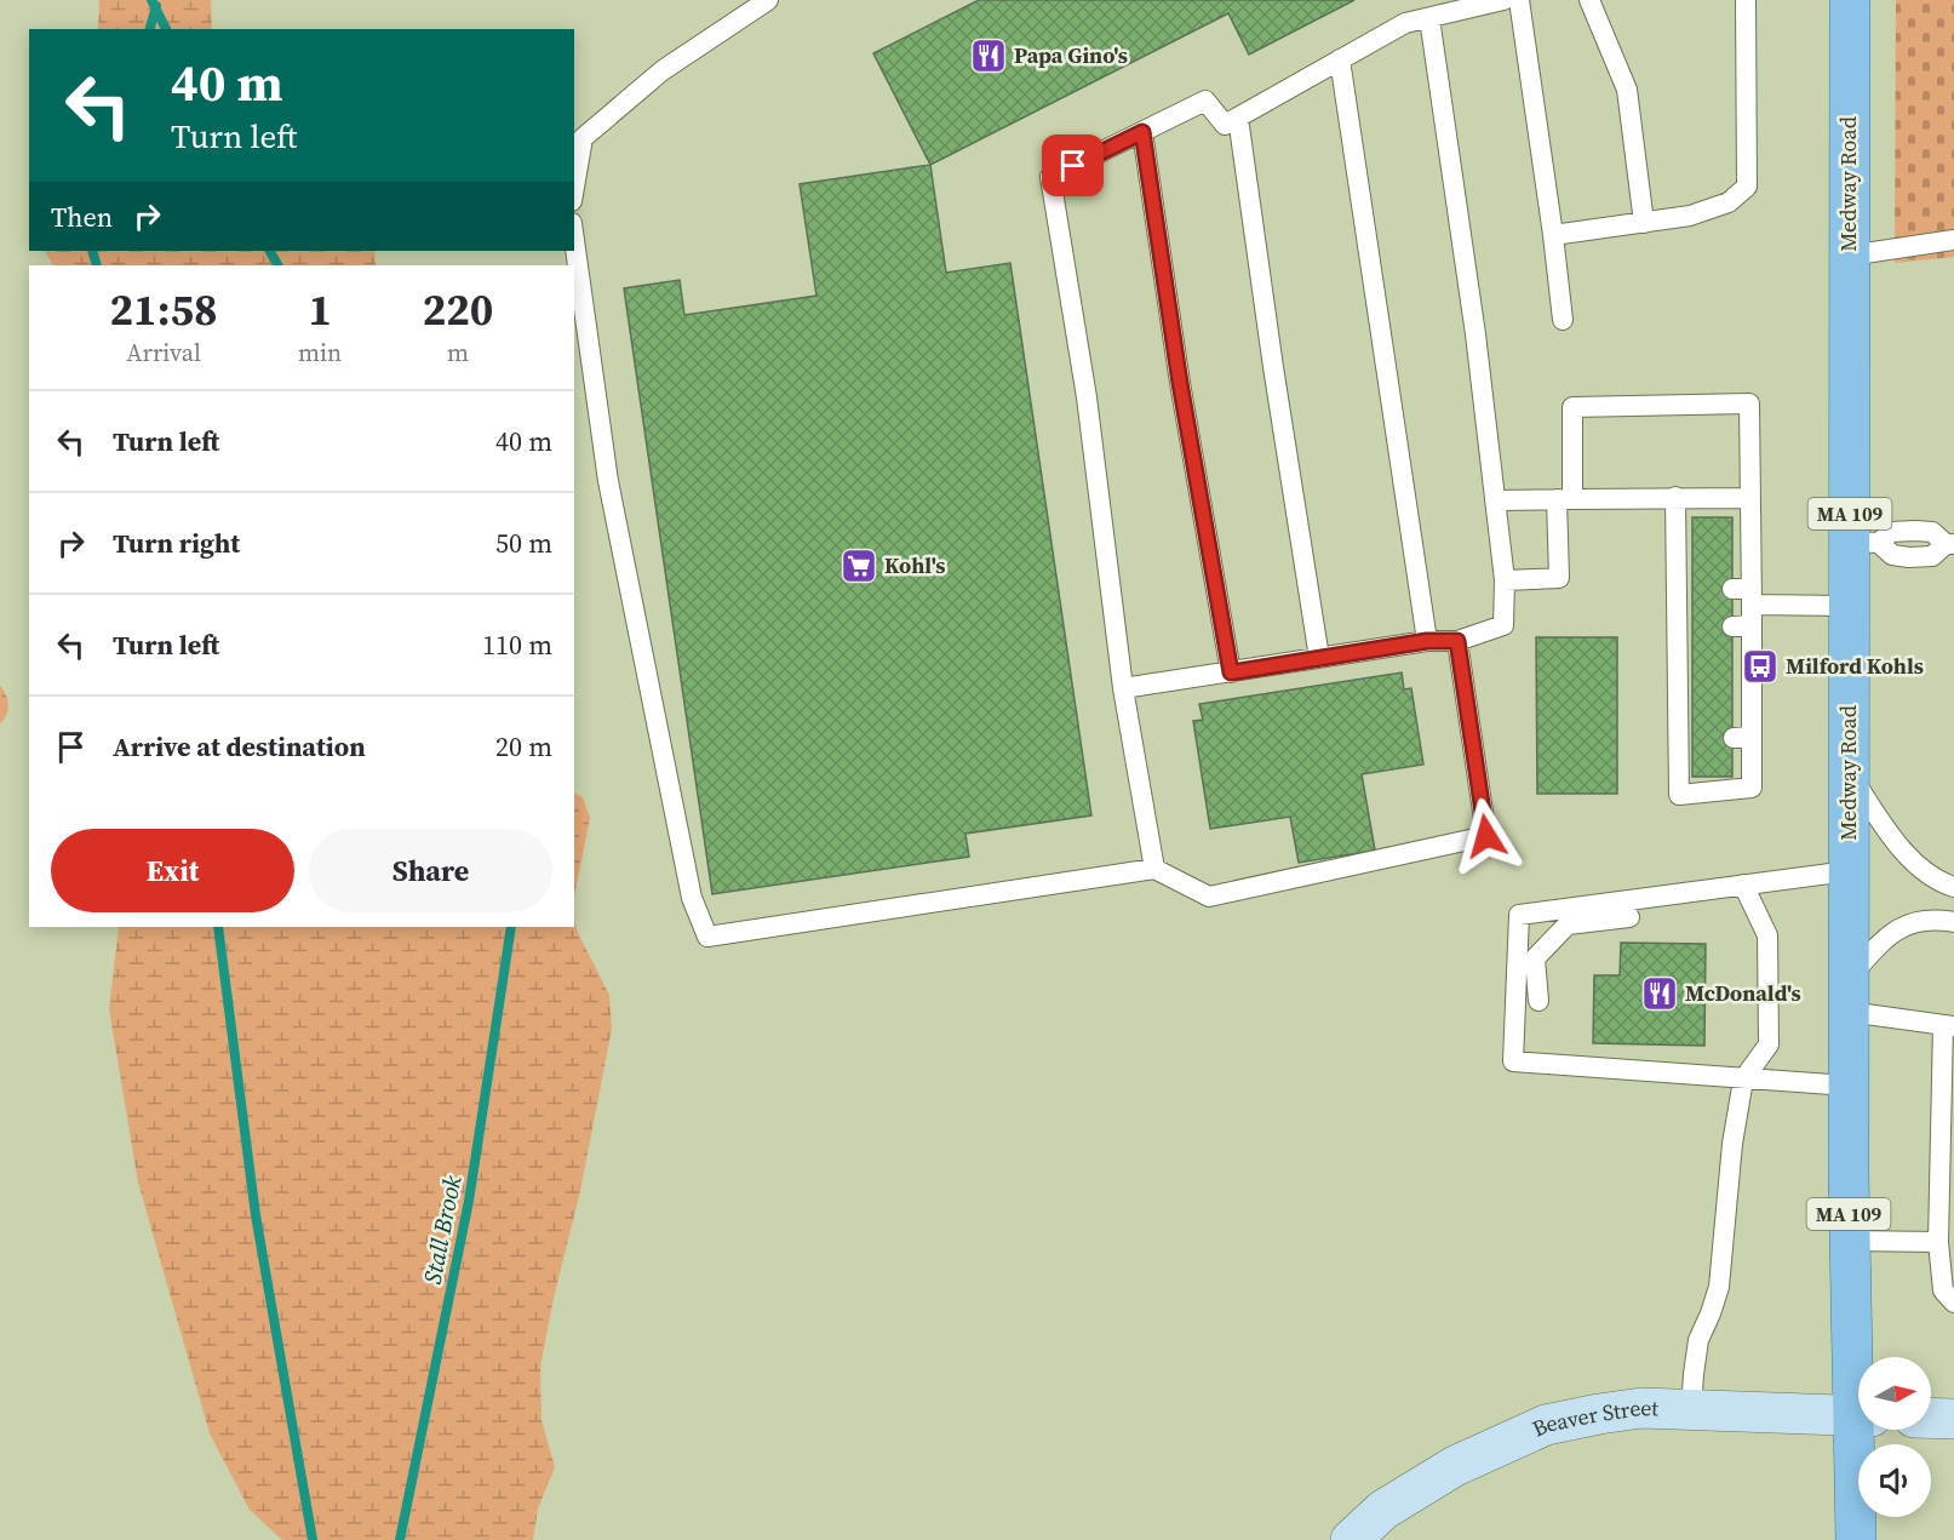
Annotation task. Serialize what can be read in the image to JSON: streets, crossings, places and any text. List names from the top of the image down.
{
  "streets": {
    "main road": ["Medway Road", "MA 109"],
    "street": ["Beaver Street"]
  },
  "water": ["Stall Brook"],
  "places": {
    "restaurant": ["Papa Gino's", "McDonald's"],
    "supermarket": ["Kohl's"],
    "bus stop": ["Milford Kohls"]
  },
  "north": "right",
  "page": {
    "turn": ["40 m", "Turn left"],
    "then": "Then",
    "eta": [
      "21:58",
      "Arrival",
      "1",
      "min",
      "220",
      "m"
    ],
    "list": [
      {
        "name": "Turn left",
        "value": "40 m"
      },
      {
        "name": "Turn right",
        "value": "50 m"
      },
      {
        "name": "Turn left",
        "value": "110 m"
      },
      {
        "name": "Arrive at destination",
        "value": "20 m"
      }
    ],
    "buttons": ["Exit", "Share"]
  }
}
